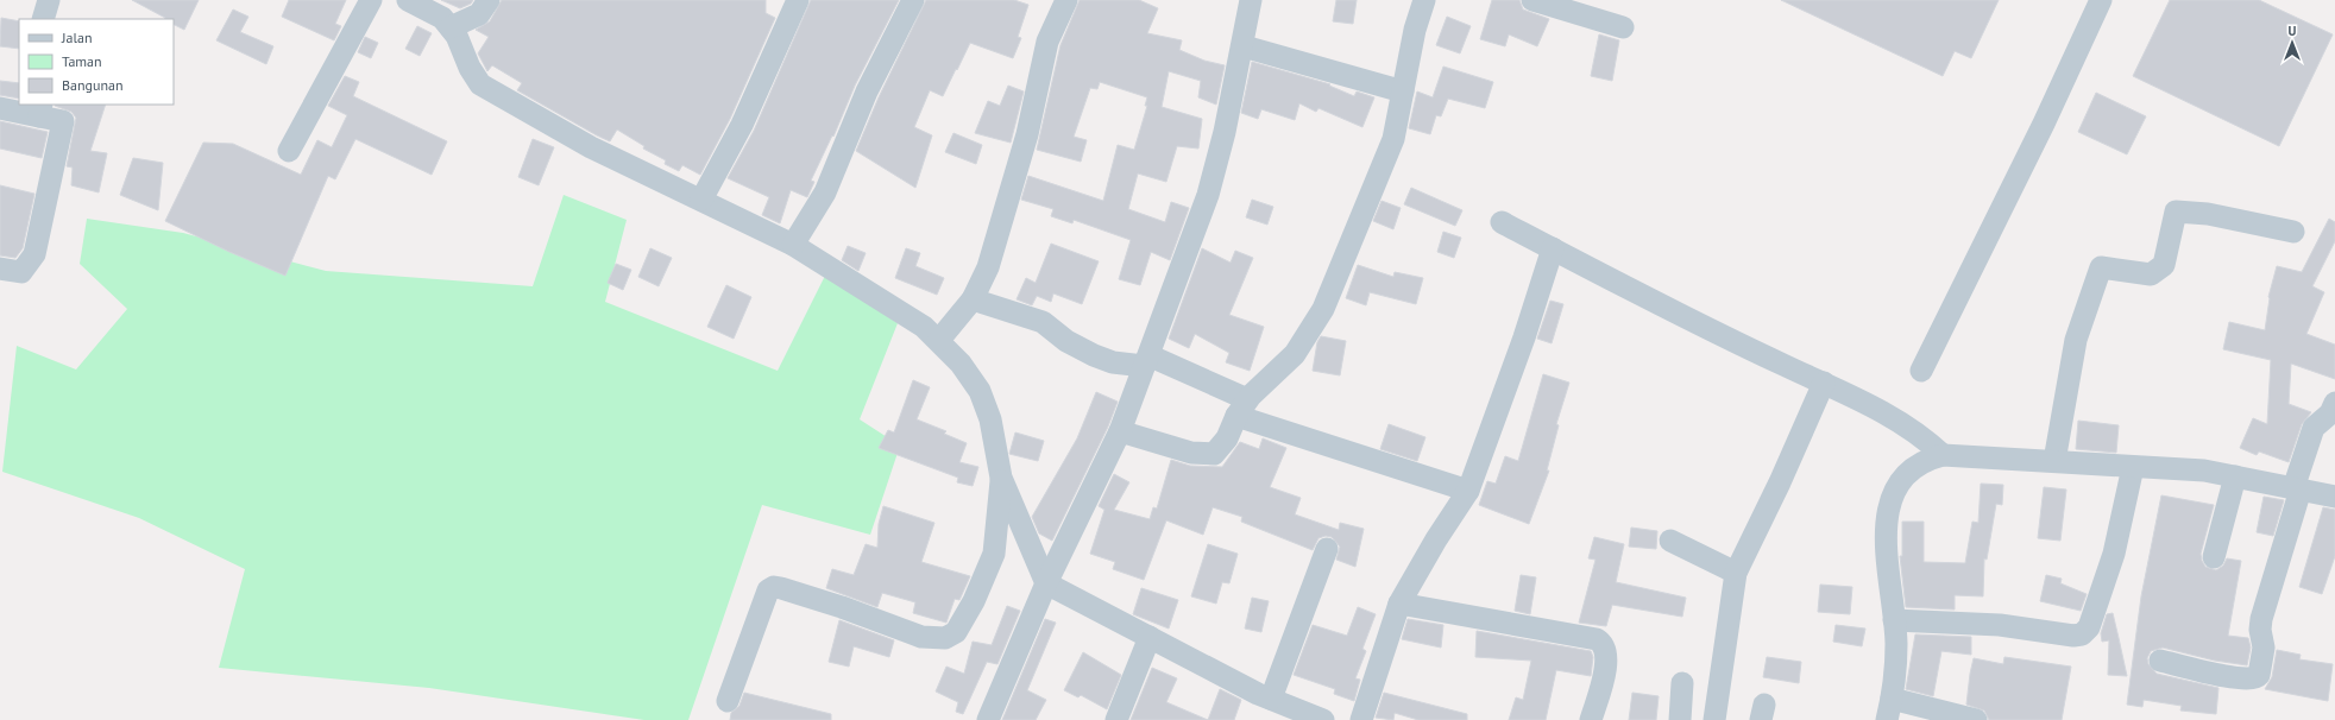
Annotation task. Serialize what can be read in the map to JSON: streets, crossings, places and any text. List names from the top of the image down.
{
  "legend": ["Jalan", "Taman", "Bangunan"],
  "north": "top"
}
